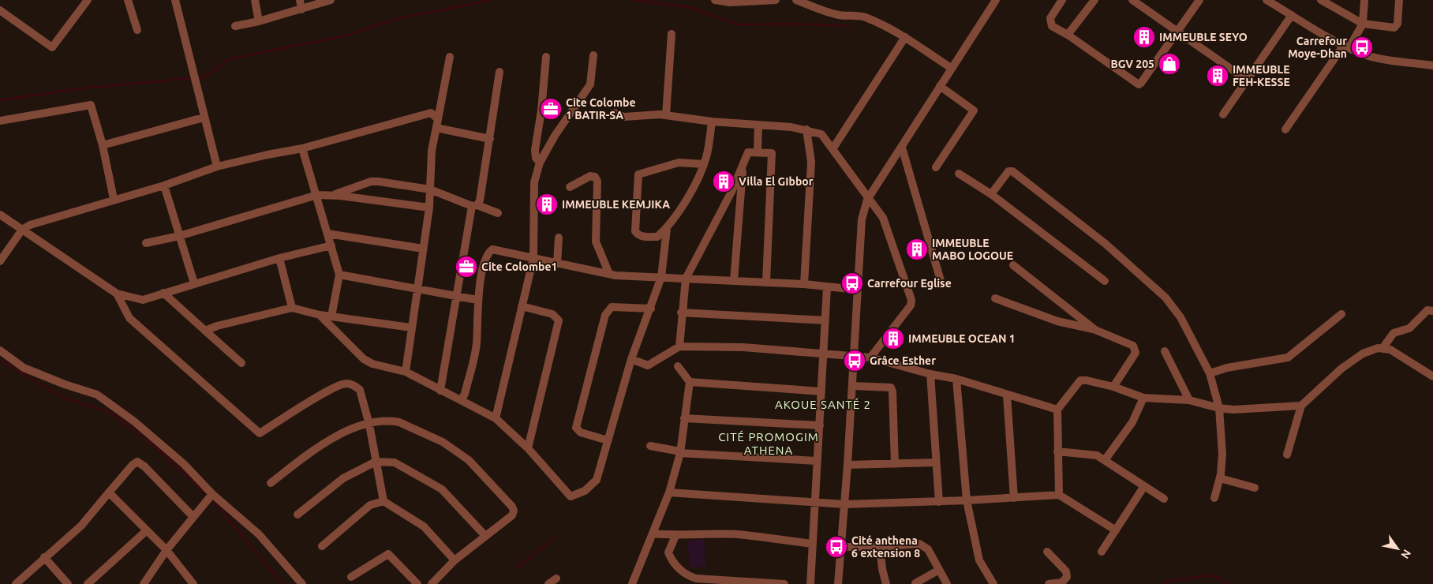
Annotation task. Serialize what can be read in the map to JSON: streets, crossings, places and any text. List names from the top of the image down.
{
  "districts": ["AKOUE SANTÉ 2", "CITÉ PROMOGIM ATHENA"],
  "places": {
    "building": [
      "IMMEUBLE SEYO",
      "IMMEUBLE FEH-KESSE",
      "Villa El GIbbor",
      "IMMEUBLE KEMJIKA",
      "IMMEUBLE MABO LOGOUE",
      "IMMEUBLE OCEAN 1"
    ],
    "bus stop": [
      "Carrefour Moye-Dhan",
      "Carrefour Eglise",
      "Grâce Esther",
      "Cité anthena 6 extension 8"
    ],
    "shop": ["BGV 205"],
    "office": ["Cite Colombe 1 BATIR-SA", "Cite Colombe1"]
  },
  "north": "bottom right"
}
